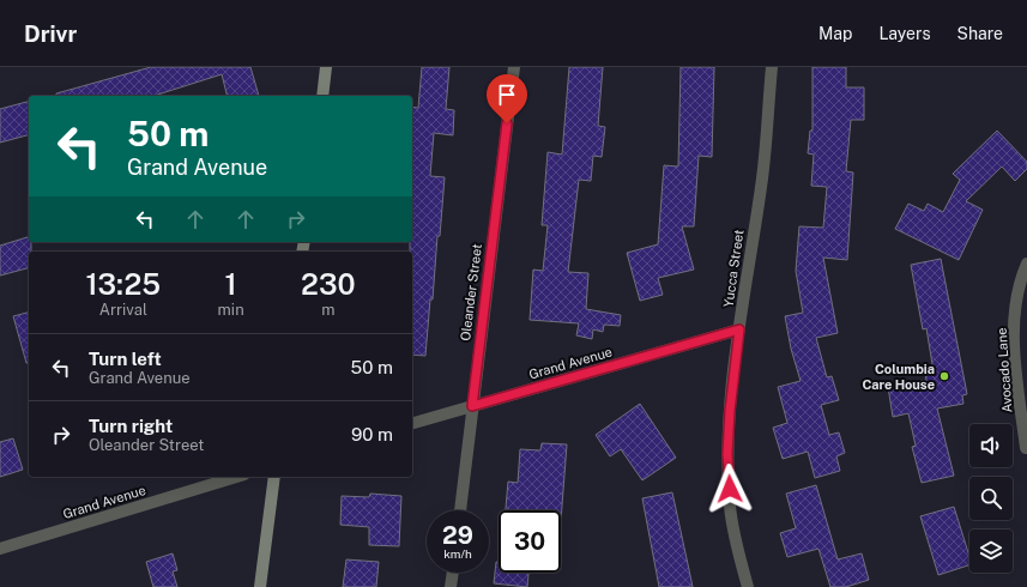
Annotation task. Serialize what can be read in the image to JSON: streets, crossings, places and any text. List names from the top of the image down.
{
  "streets": {
    "street": [
      "Yucca Street",
      "Oleander Street",
      "Grand Avenue",
      "Avocado Lane"
    ]
  },
  "crossings": [
    ["Yucca Street", "Grand Avenue"],
    ["Oleander Street", "Grand Avenue"]
  ],
  "places": ["Columbia Care House"],
  "page": {
    "header": "Drivr",
    "nav": ["Map", "Layers", "Share"],
    "turn": ["50 m", "Grand Avenue"],
    "eta": [
      "13:25",
      "Arrival",
      "1",
      "min",
      "230",
      "m"
    ],
    "list": [
      {
        "name": "Turn left",
        "note": "Grand Avenue",
        "value": "50 m"
      },
      {
        "name": "Turn right",
        "note": "Oleander Street",
        "value": "90 m"
      }
    ],
    "speed": "29 km/h",
    "limit": "30"
  }
}
